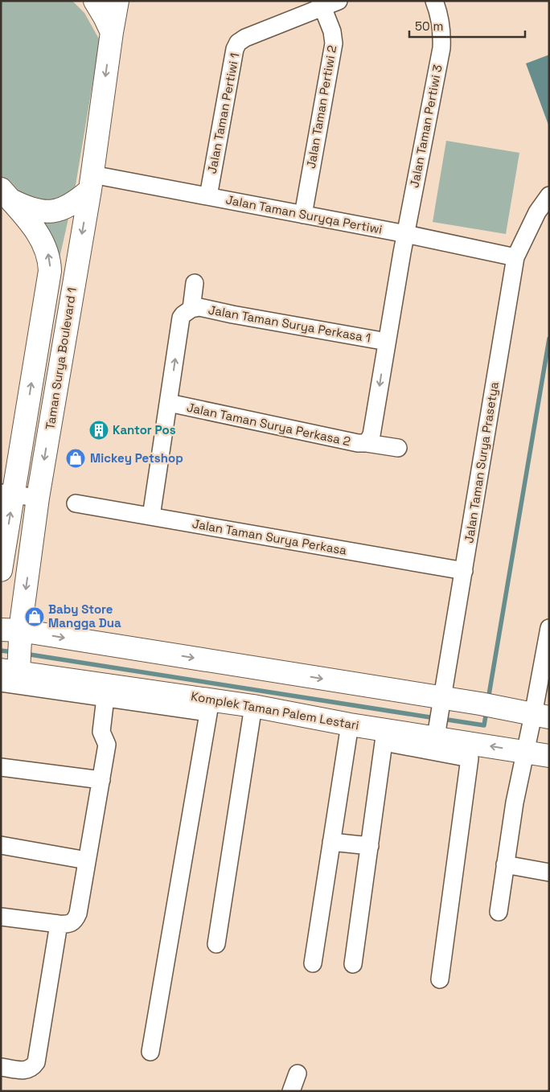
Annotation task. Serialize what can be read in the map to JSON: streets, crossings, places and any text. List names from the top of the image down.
{
  "streets": {
    "street": [
      "Jalan Taman Pertiwi 2",
      "Jalan Taman Pertiwi 1",
      "Jalan Taman Pertiwi 3",
      "Jalan Taman Suryqa Pertiwi",
      "Jalan Taman Surya Perkasa 1",
      "Taman Surya Boulevard 1",
      "Jalan Taman Surya Perkasa 2",
      "Jalan Taman Surya Prasetya",
      "Jalan Taman Surya Perkasa",
      "Komplek Taman Palem Lestari"
    ]
  },
  "crossings": [
    ["Jalan Taman Pertiwi 2", "Jalan Taman Pertiwi 1"],
    ["Jalan Taman Pertiwi 2", "Jalan Taman Suryqa Pertiwi"],
    ["Jalan Taman Pertiwi 1", "Jalan Taman Suryqa Pertiwi"],
    ["Jalan Taman Pertiwi 3", "Jalan Taman Suryqa Pertiwi"],
    ["Jalan Taman Pertiwi 3", "Jalan Taman Surya Perkasa 2"],
    ["Jalan Taman Suryqa Pertiwi", "Taman Surya Boulevard 1"],
    ["Jalan Taman Suryqa Pertiwi", "Jalan Taman Surya Prasetya"],
    ["Jalan Taman Surya Perkasa 1", "Jalan Taman Surya Perkasa 2"],
    ["Taman Surya Boulevard 1", "Komplek Taman Palem Lestari"],
    ["Jalan Taman Surya Prasetya", "Jalan Taman Surya Perkasa"],
    ["Jalan Taman Surya Prasetya", "Komplek Taman Palem Lestari"]
  ],
  "places": {
    "building": ["Kantor Pos"],
    "shop": ["Mickey Petshop", "Baby Store Mangga Dua"]
  },
  "scale_bar": "50 m"
}
